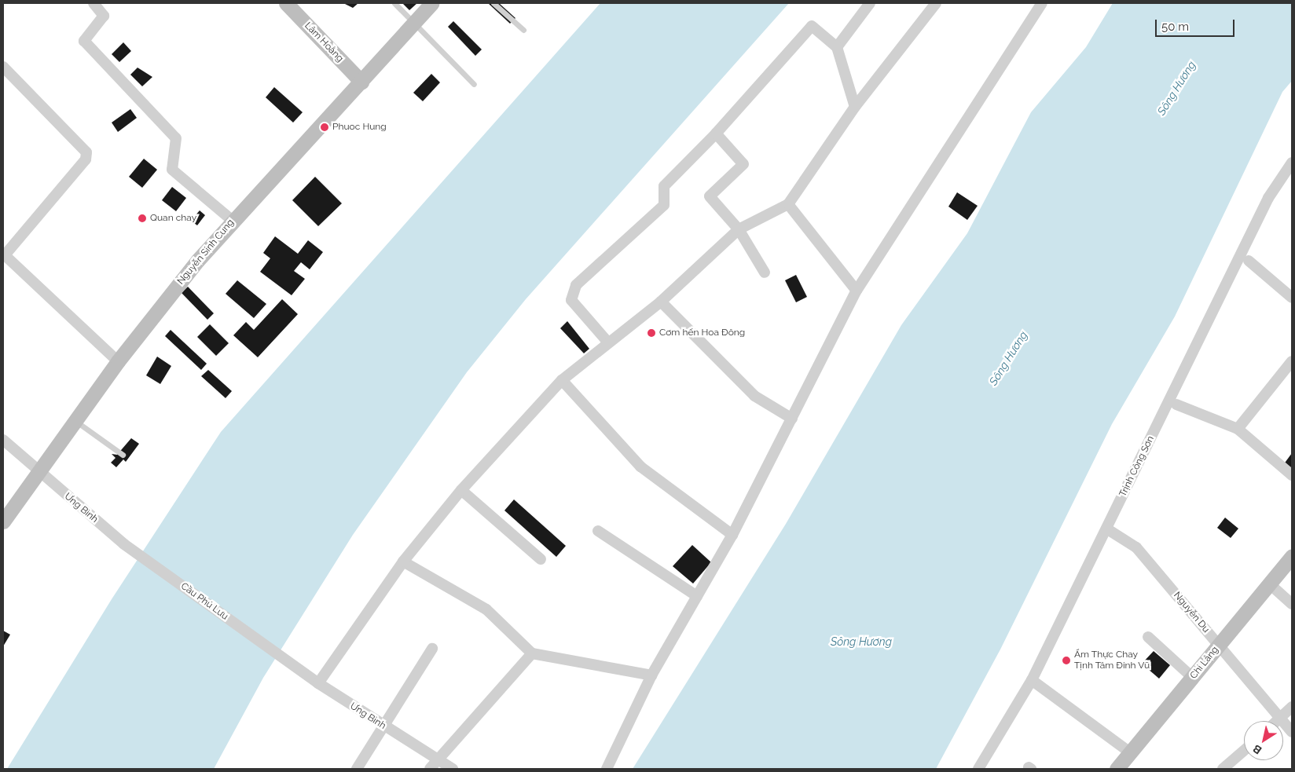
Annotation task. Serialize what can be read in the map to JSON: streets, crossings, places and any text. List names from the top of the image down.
{
  "streets": {
    "main road": ["Lâm Hoằng", "Nguyễn Sinh Cung", "Chi Lăng"],
    "street": [
      "Trịnh Công Sơn",
      "Ưng Bình",
      "Cầu Phú Lưu",
      "Nguyễn Du"
    ]
  },
  "crossings": [
    ["Lâm Hoằng", "Nguyễn Sinh Cung"],
    ["Nguyễn Sinh Cung", "Ưng Bình"],
    ["Trịnh Công Sơn", "Nguyễn Du"],
    ["Ưng Bình", "Cầu Phú Lưu"],
    ["Nguyễn Du", "Chi Lăng"]
  ],
  "water": ["Sông Hương"],
  "places": [
    "Phuoc Hung",
    "Quan chay",
    "Cơm hến Hoa Đông",
    "Ẩm Thực Chay Tịnh Tâm Đinh Vũ"
  ],
  "scale_bar": "50 m",
  "north": "bottom left"
}
